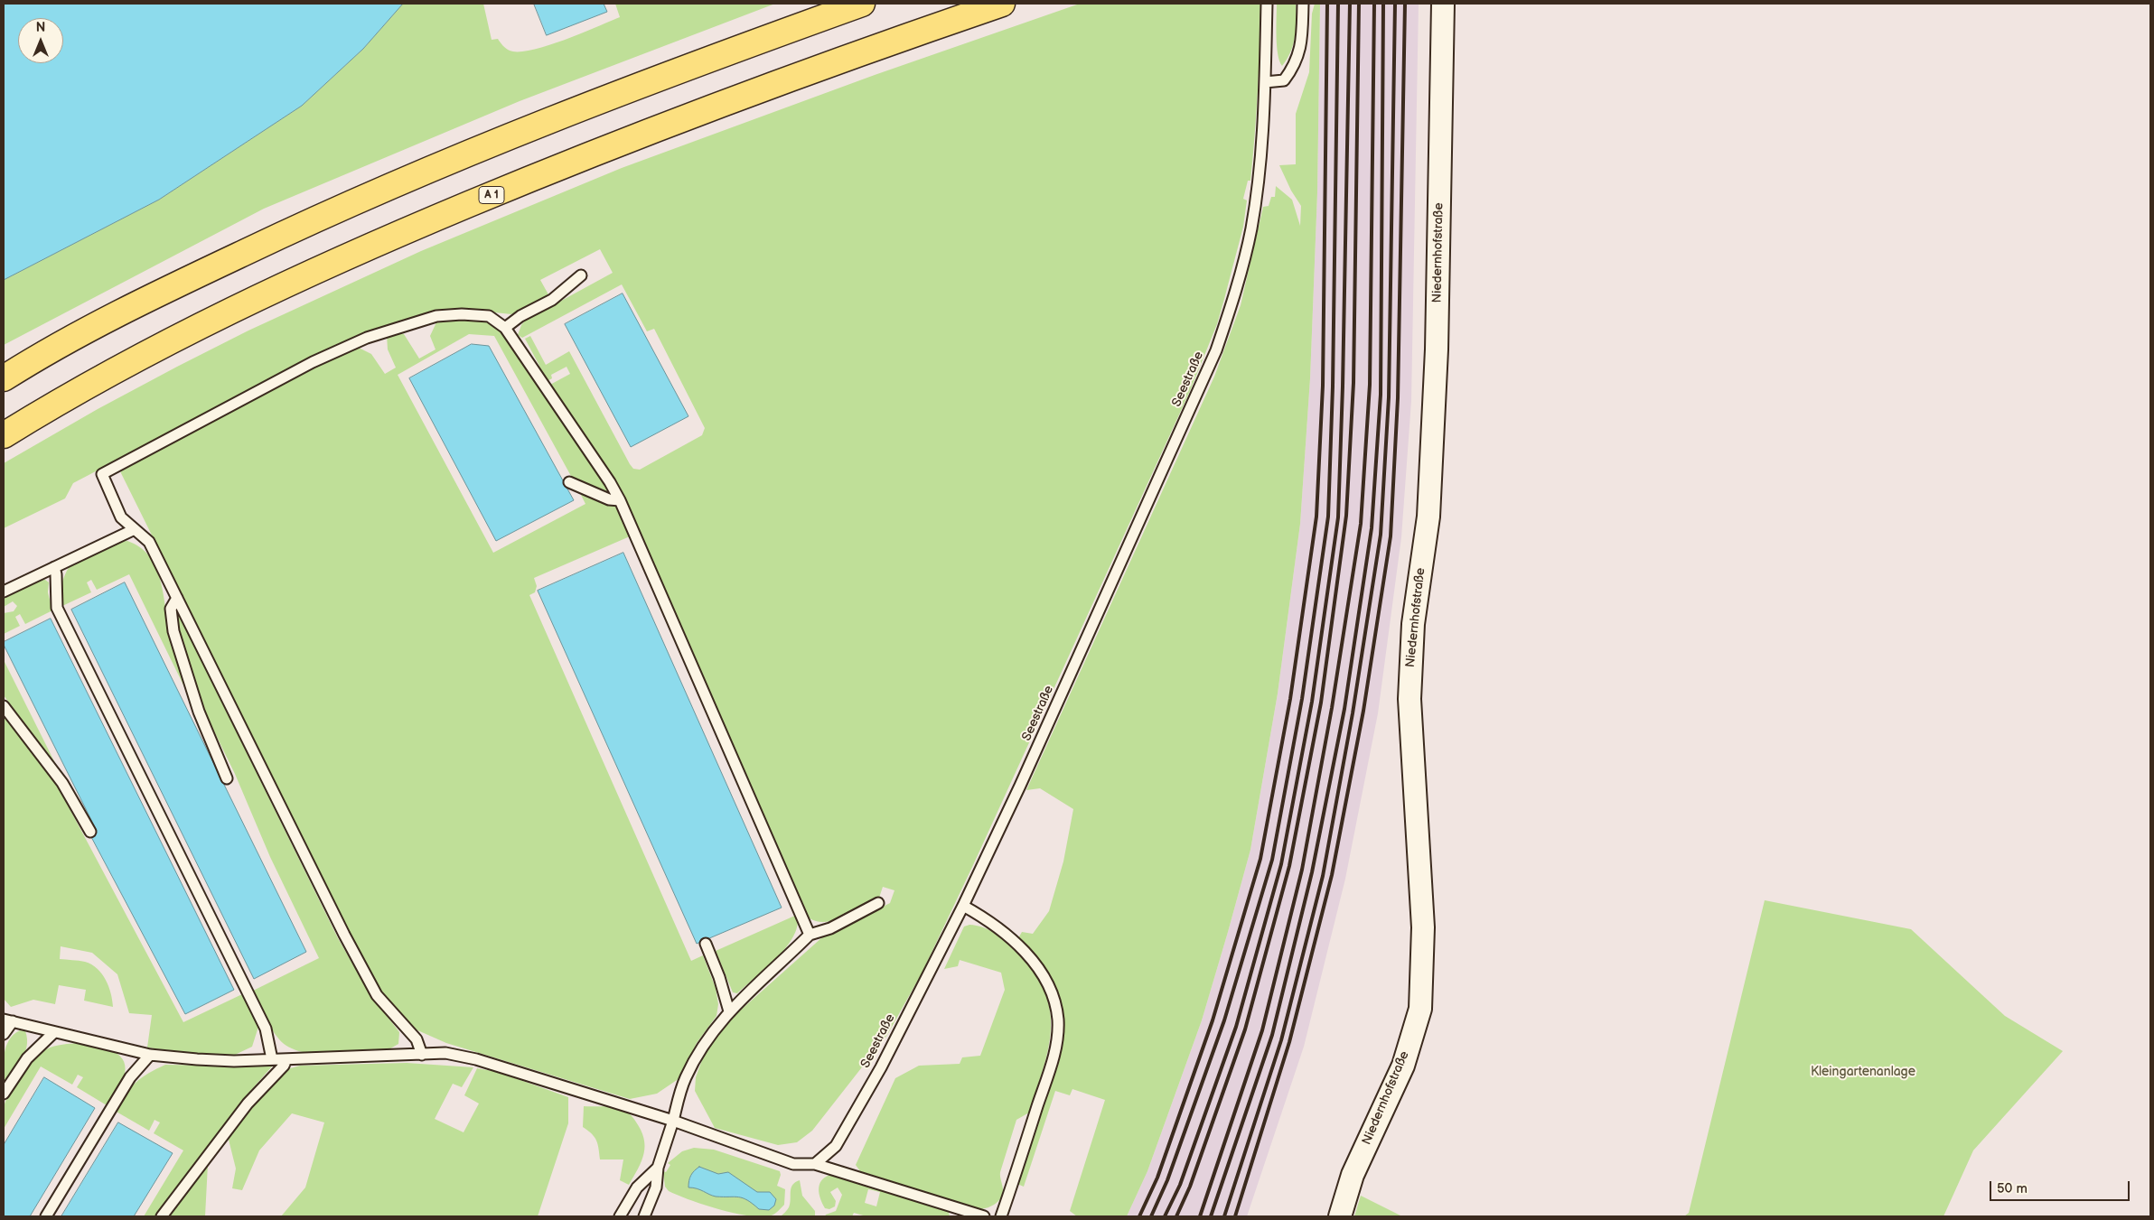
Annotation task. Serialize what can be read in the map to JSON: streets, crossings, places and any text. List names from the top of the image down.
{
  "streets": {
    "highway": ["A 1"],
    "street": ["Niedernhofstraße"],
    "lane": ["Seestraße"]
  },
  "parks": ["Kleingartenanlage"],
  "scale_bar": "50 m",
  "north": "top"
}
